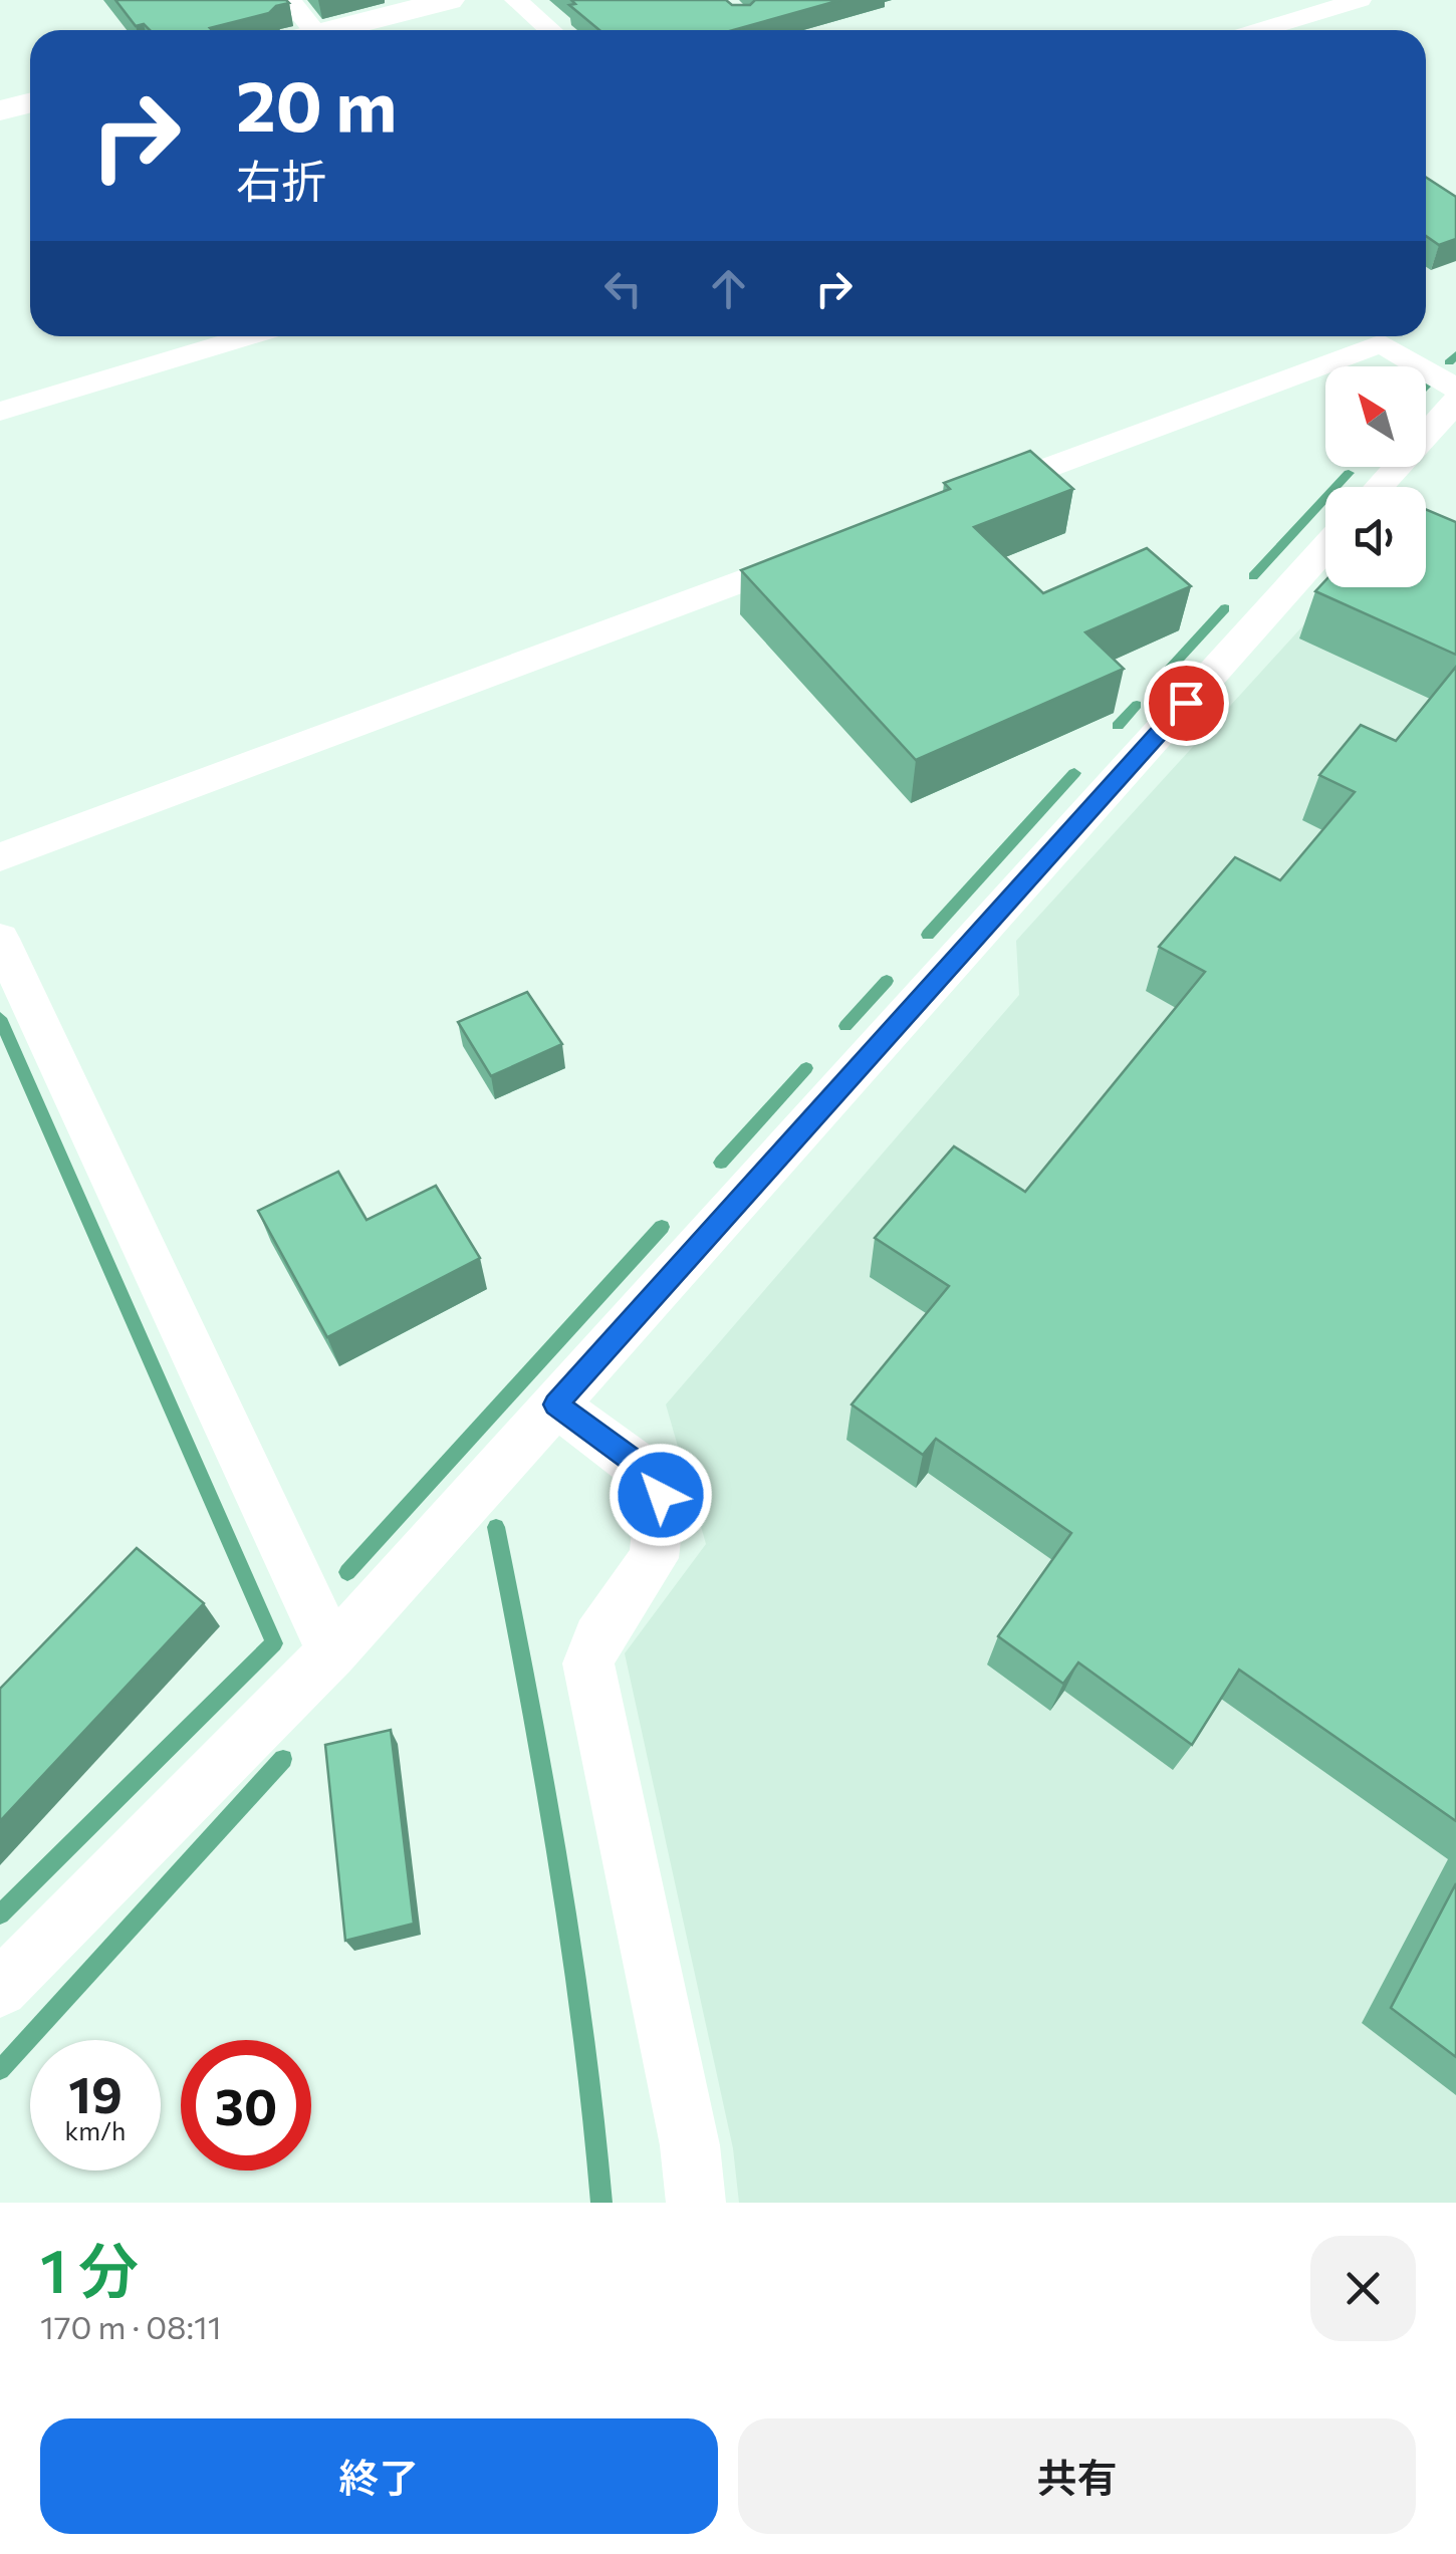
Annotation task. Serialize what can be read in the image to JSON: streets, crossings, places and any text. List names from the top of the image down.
{
  "north": "top left",
  "page": {
    "turn": ["20 m", "右折"],
    "speed": "19 km/h",
    "limit": "30",
    "heading": ["1 分", "170 m · 08:11"],
    "buttons": ["終了", "共有"]
  }
}
